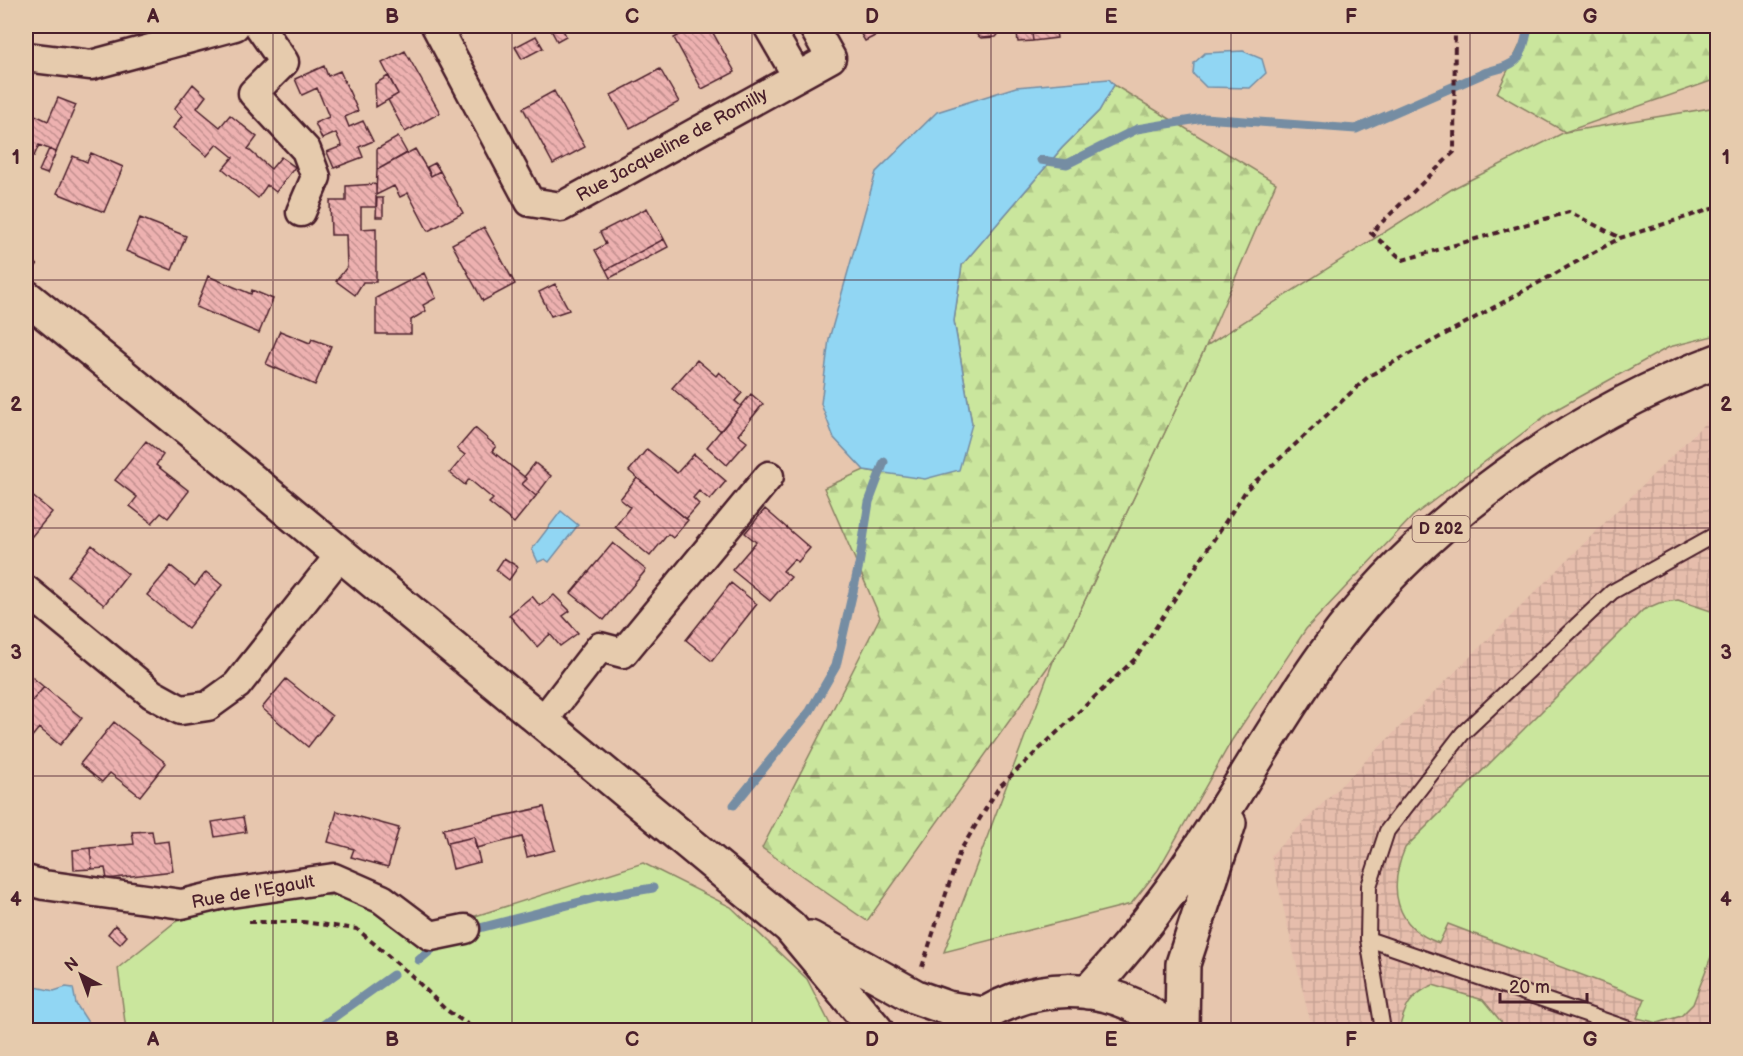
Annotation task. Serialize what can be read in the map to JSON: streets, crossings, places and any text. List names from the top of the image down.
{
  "streets": {
    "main road": ["D 202"],
    "street": ["Rue Jacqueline de Romilly", "Rue de l'Egault"]
  },
  "scale_bar": "20 m",
  "north": "top left",
  "grid": {
    "columns": [
      "A",
      "B",
      "C",
      "D",
      "E",
      "F",
      "G"
    ],
    "rows": [
      "1",
      "2",
      "3",
      "4"
    ]
  }
}
